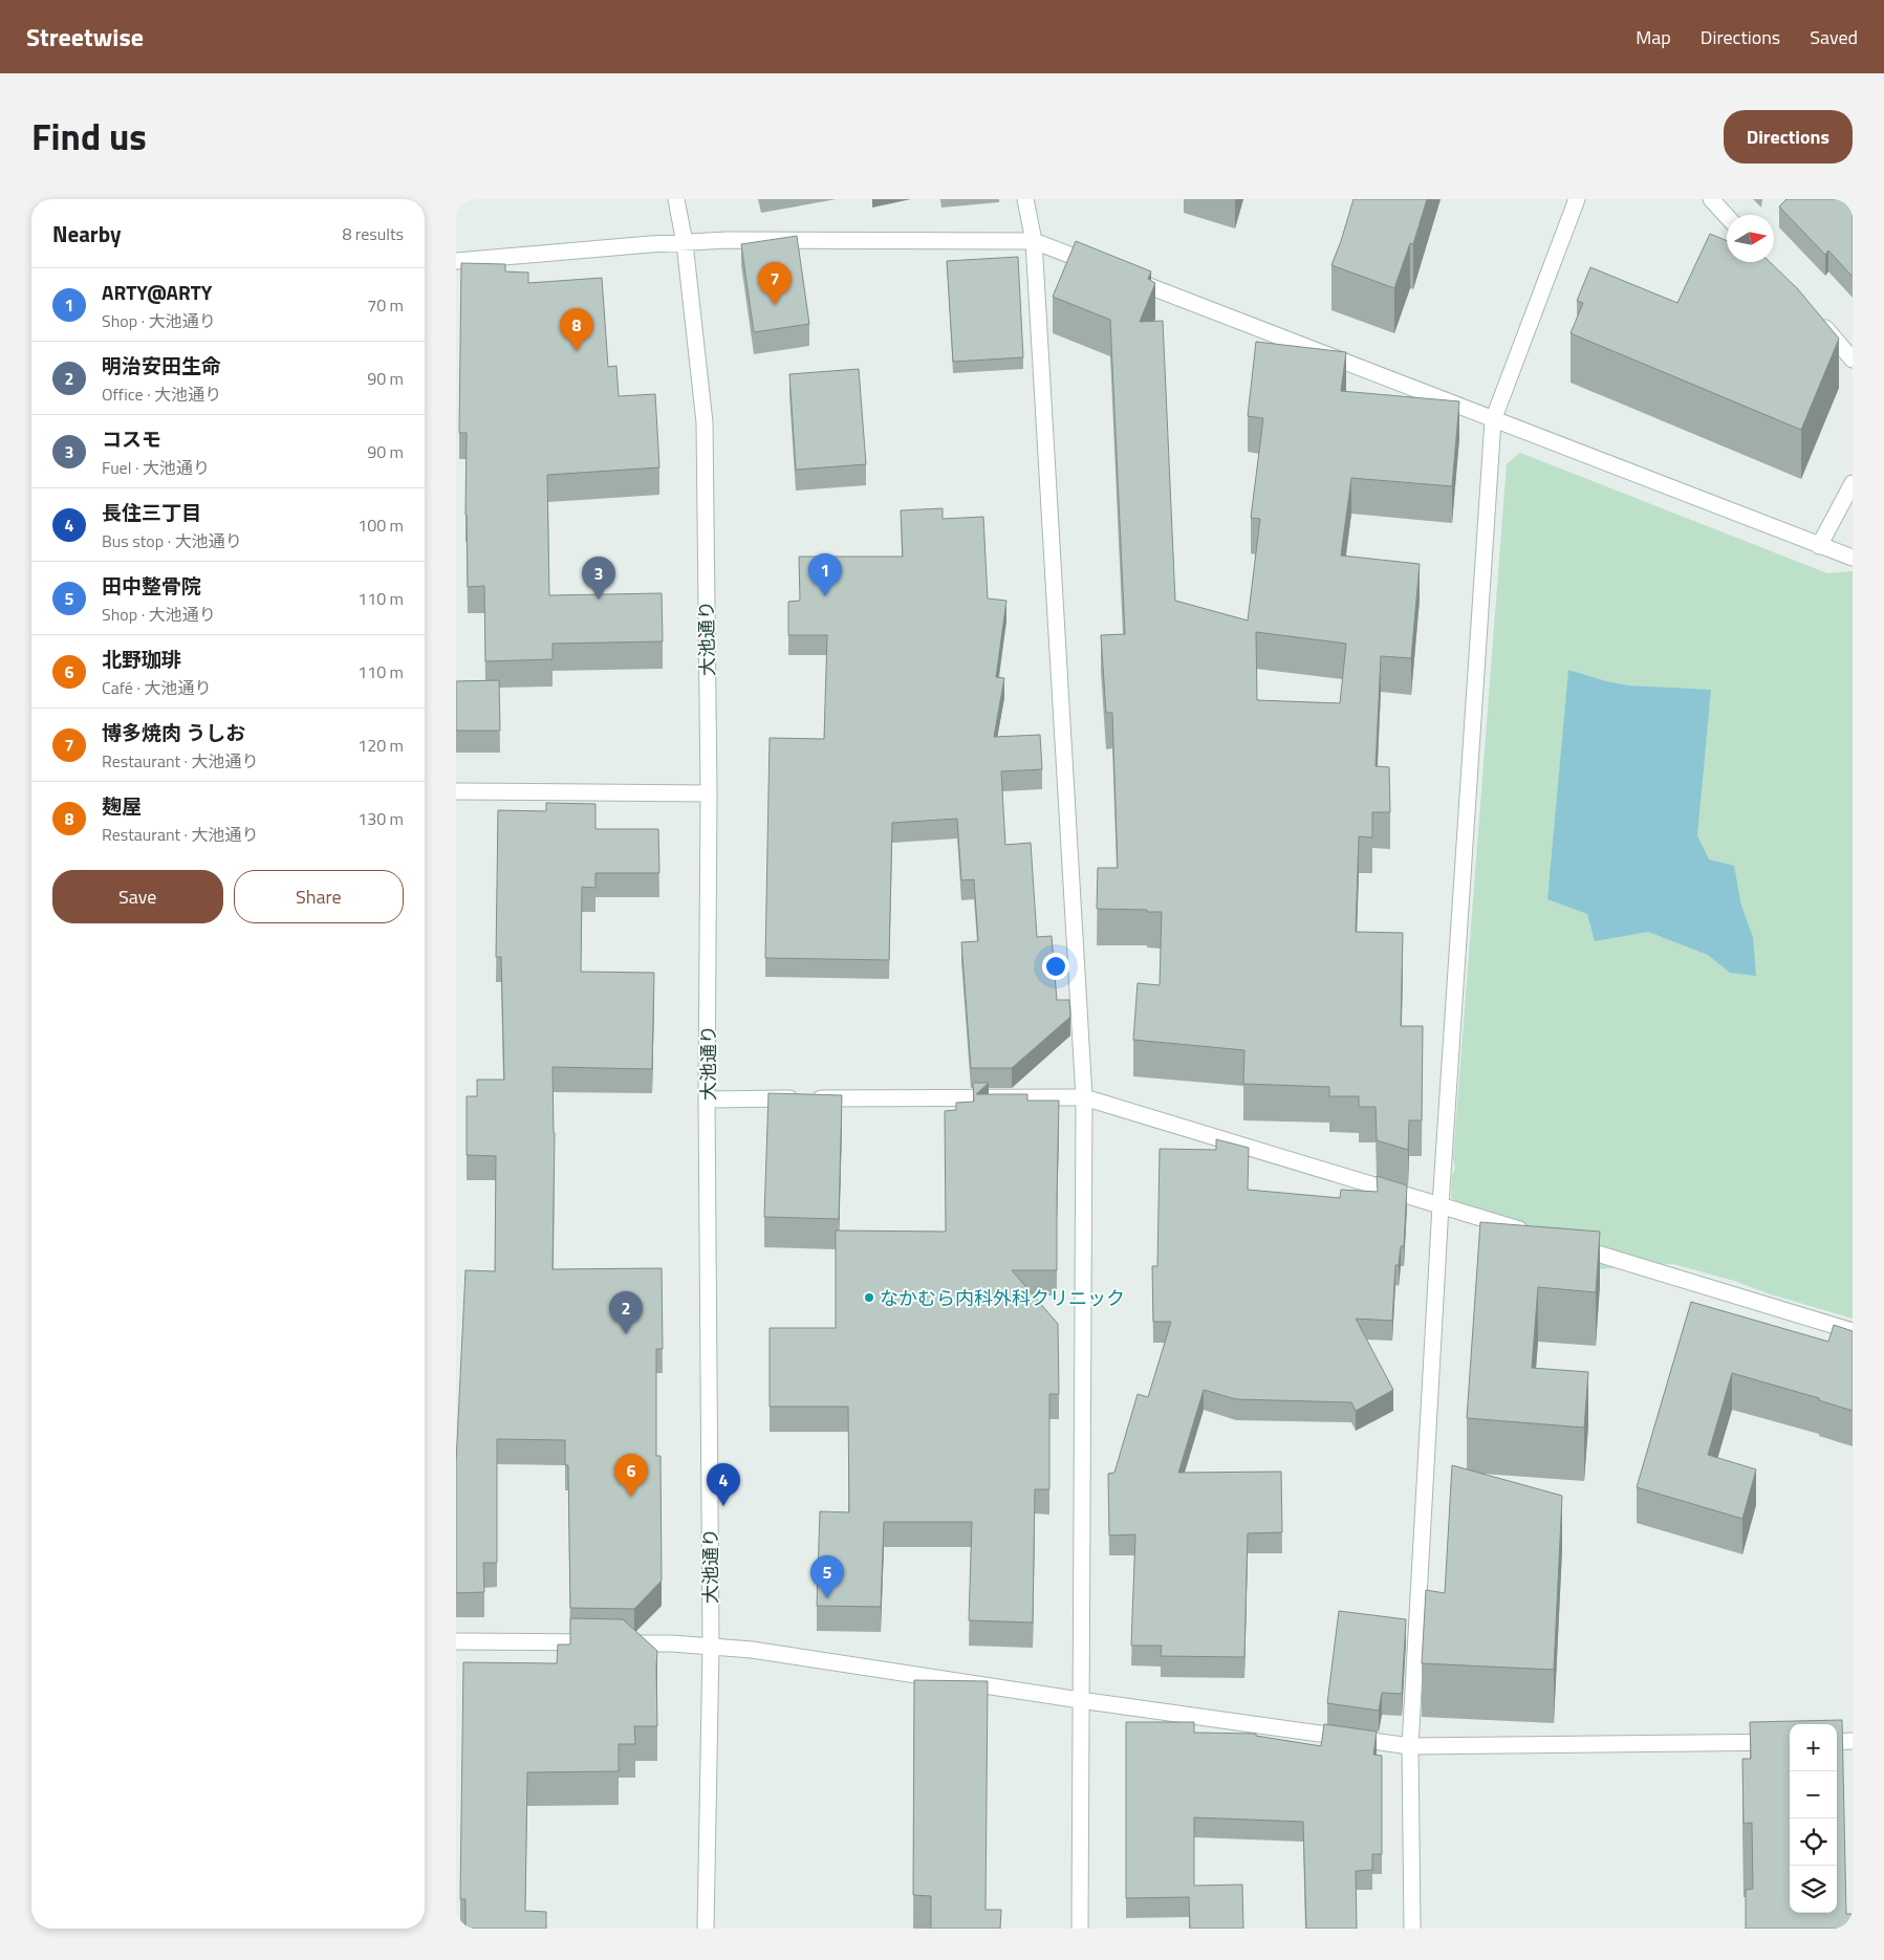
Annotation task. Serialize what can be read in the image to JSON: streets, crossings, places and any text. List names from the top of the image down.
{
  "streets": {
    "street": ["大池通り"]
  },
  "places": ["なかむら内科外科クリニック"],
  "north": "right",
  "page": {
    "header": "Streetwise",
    "nav": ["Map", "Directions", "Saved"],
    "title": "Find us",
    "buttons": [
      "Directions",
      ["Save", "Share"]
    ],
    "heading": ["Nearby", "8 results"],
    "pins": [
      "7",
      "8",
      "1",
      "3",
      "2",
      "6",
      "4",
      "5"
    ],
    "list": [
      {
        "mark": "1",
        "name": "ARTY@ARTY",
        "note": "Shop · 大池通り",
        "value": "70 m"
      },
      {
        "mark": "2",
        "name": "明治安田生命",
        "note": "Office · 大池通り",
        "value": "90 m"
      },
      {
        "mark": "3",
        "name": "コスモ",
        "note": "Fuel · 大池通り",
        "value": "90 m"
      },
      {
        "mark": "4",
        "name": "長住三丁目",
        "note": "Bus stop · 大池通り",
        "value": "100 m"
      },
      {
        "mark": "5",
        "name": "田中整骨院",
        "note": "Shop · 大池通り",
        "value": "110 m"
      },
      {
        "mark": "6",
        "name": "北野珈琲",
        "note": "Café · 大池通り",
        "value": "110 m"
      },
      {
        "mark": "7",
        "name": "博多焼肉 うしお",
        "note": "Restaurant · 大池通り",
        "value": "120 m"
      },
      {
        "mark": "8",
        "name": "麹屋",
        "note": "Restaurant · 大池通り",
        "value": "130 m"
      }
    ],
    "map_buttons": ["+", "−"]
  }
}
